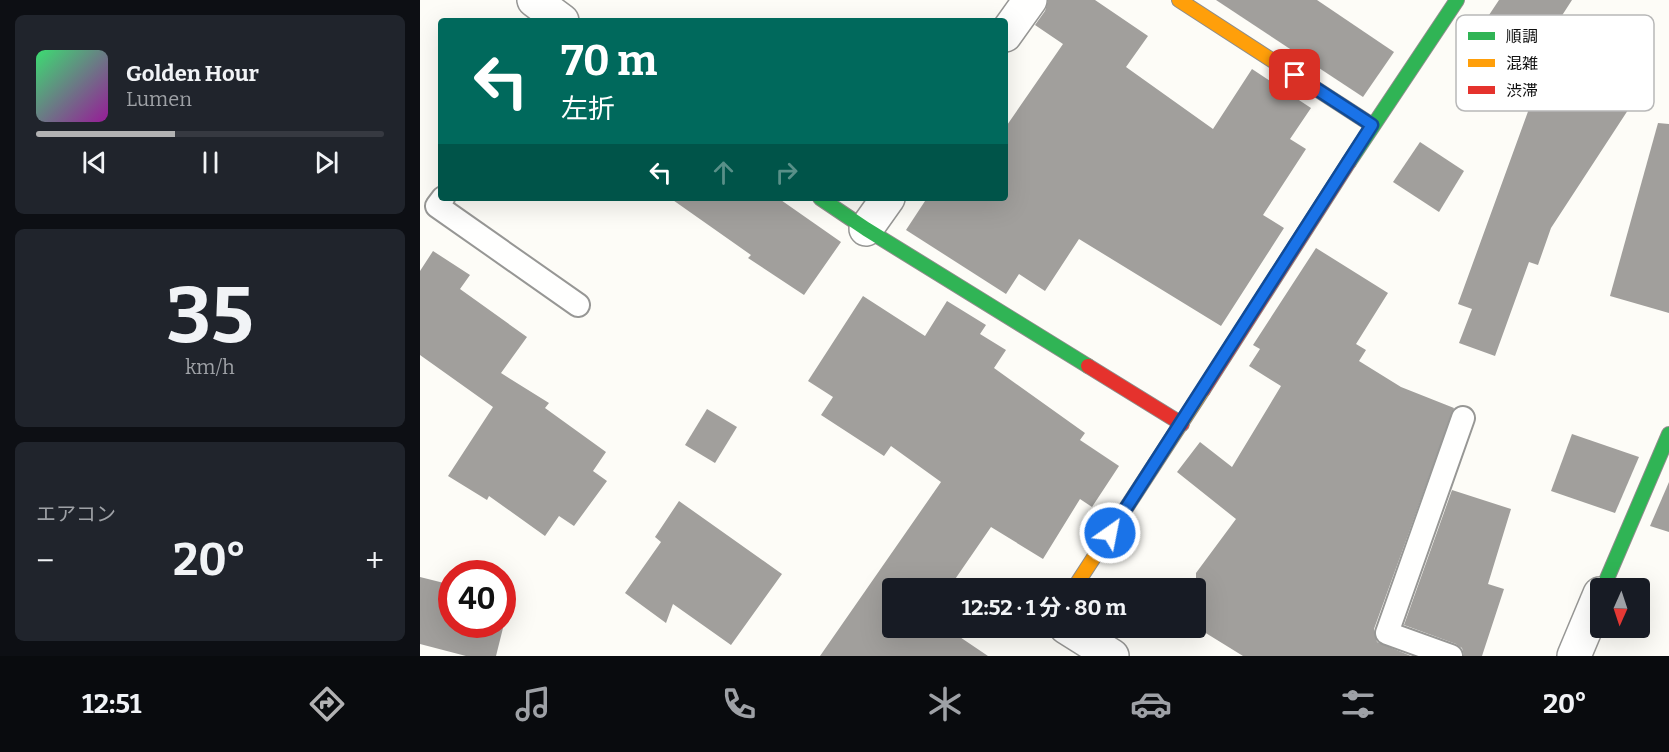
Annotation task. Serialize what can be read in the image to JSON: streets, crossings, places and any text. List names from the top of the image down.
{
  "legend": ["順調", "混雑", "渋滞"],
  "north": "bottom",
  "page": {
    "turn": ["70 m", "左折"],
    "song": ["Golden Hour", "Lumen"],
    "tile": [
      ["35", "km/h"],
      "エアコン"
    ],
    "heat": ["−", "20°", "+"],
    "limit": "40",
    "trip": "12:52 · 1 分 · 80 m",
    "tabs": ["12:51", "20°"]
  }
}
